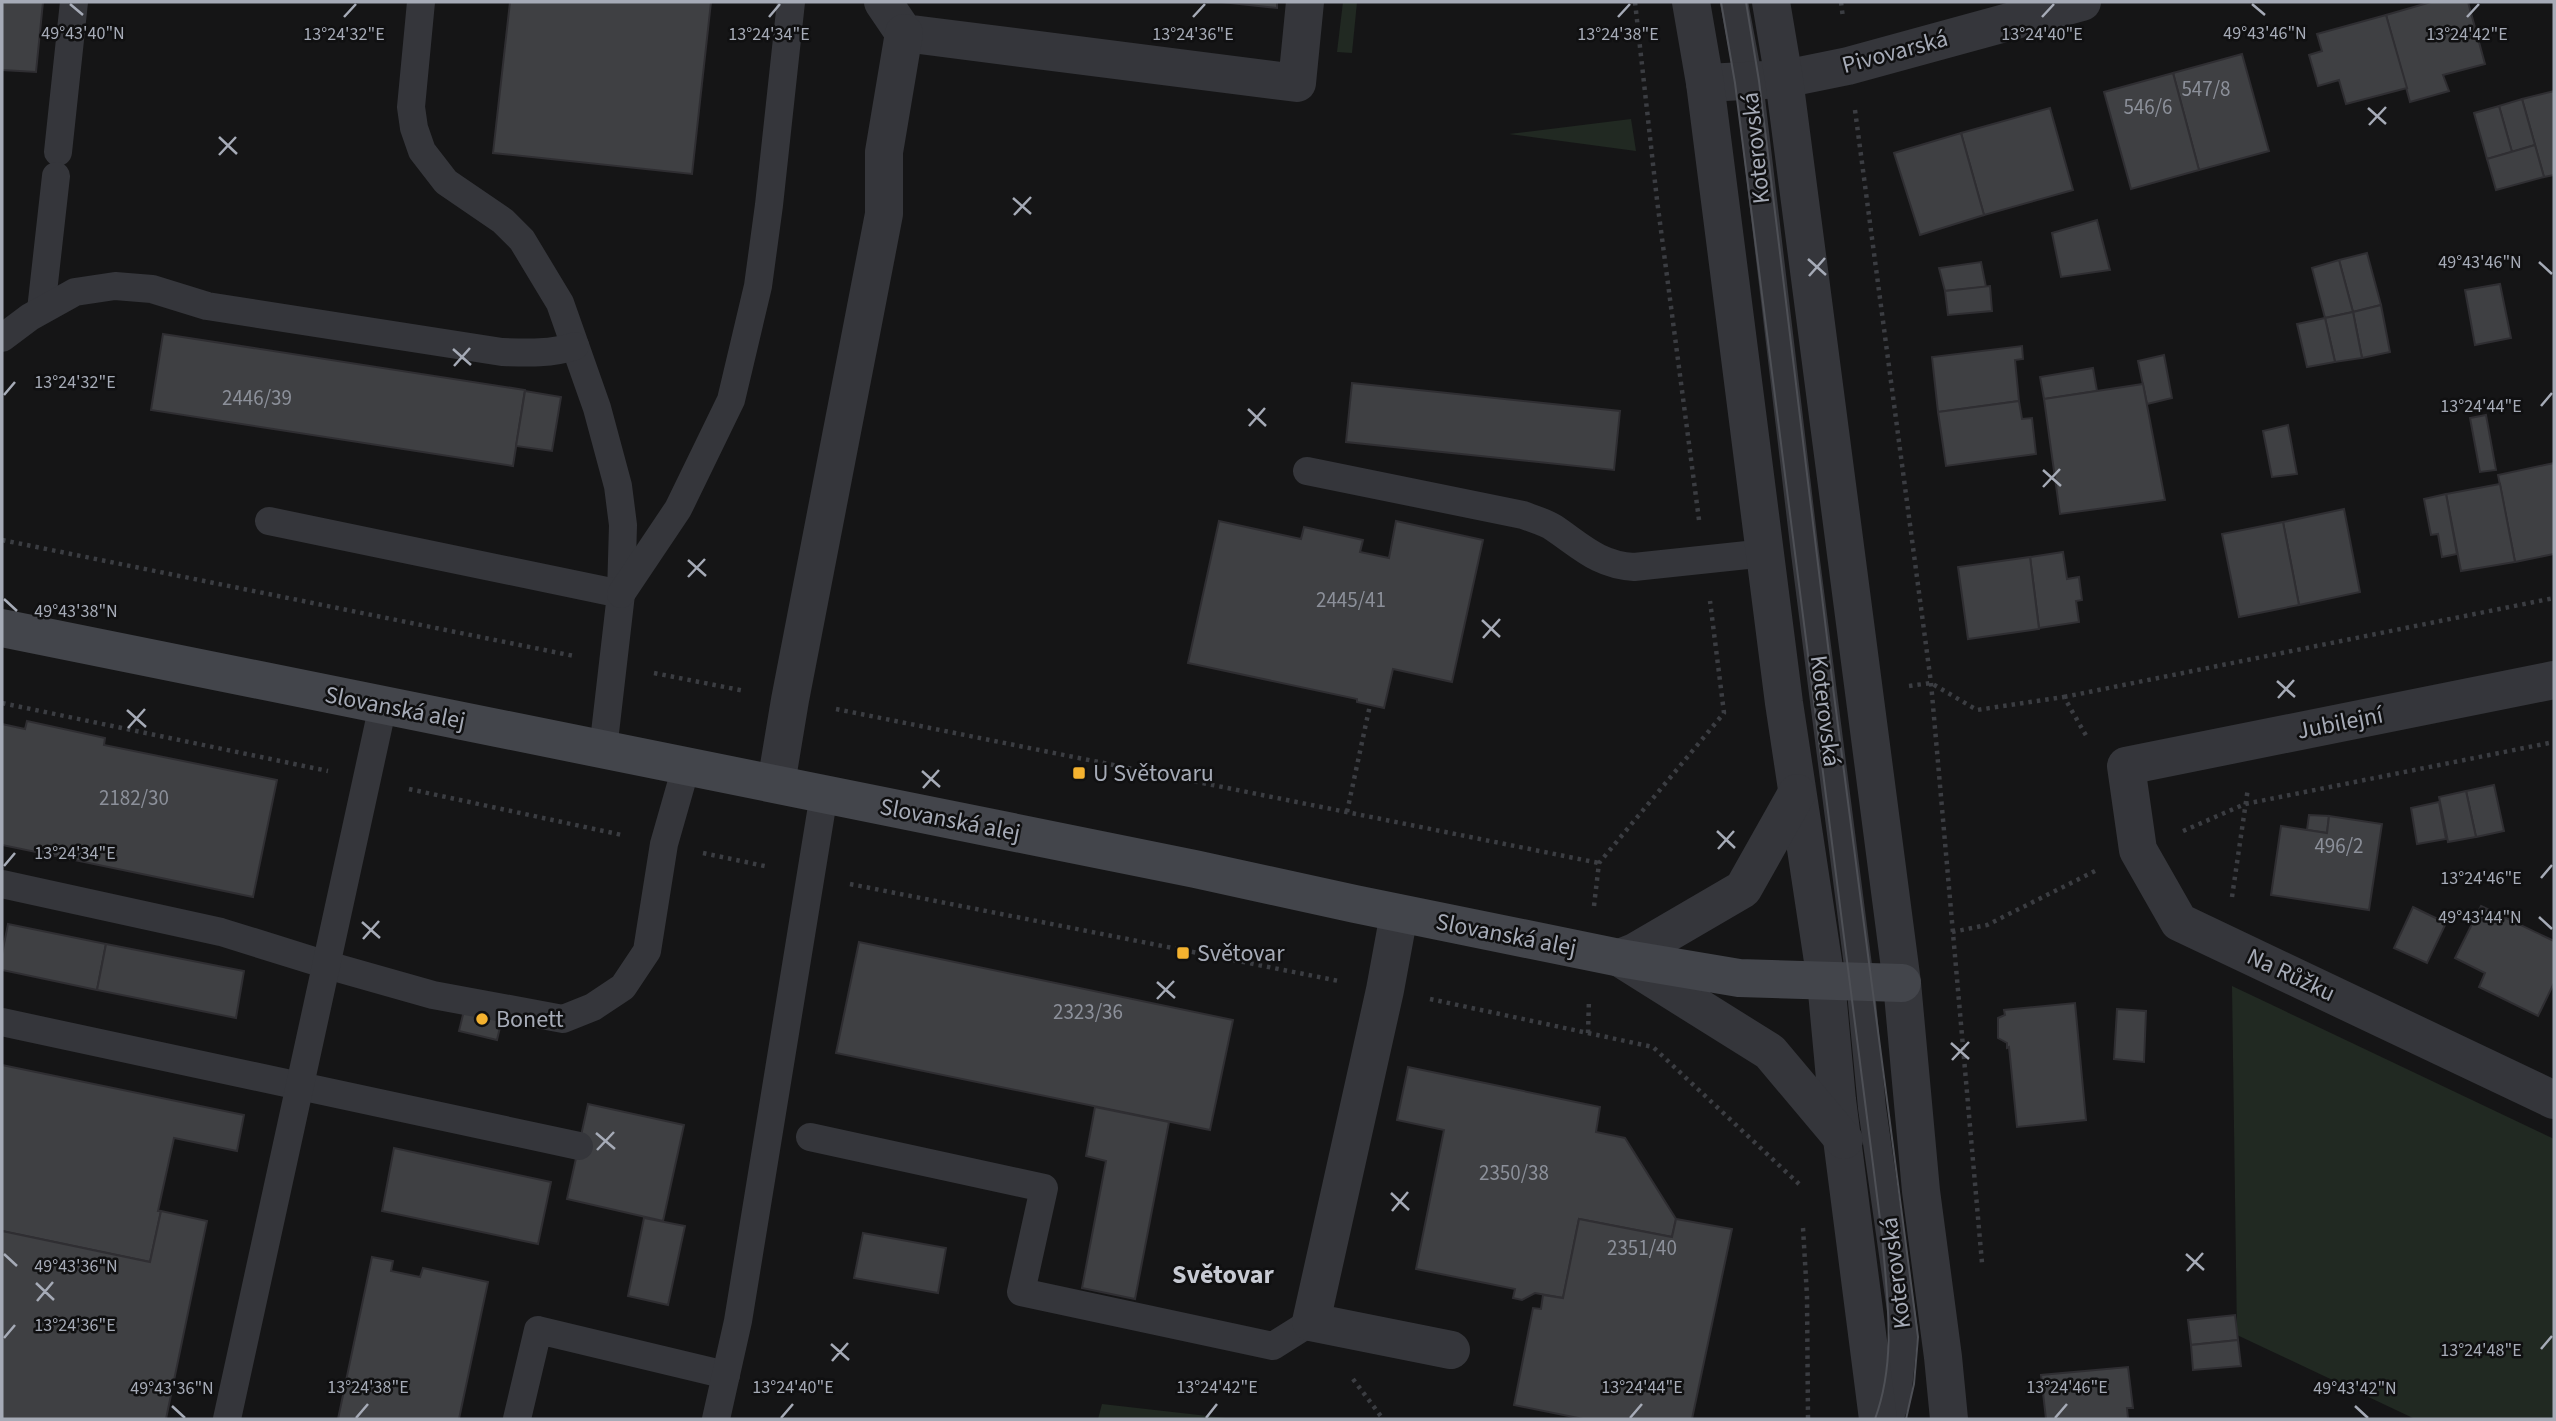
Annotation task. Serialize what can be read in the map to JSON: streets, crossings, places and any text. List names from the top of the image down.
{
  "streets": {
    "main road": ["Slovanská alej"],
    "street": [
      "Pivovarská",
      "Koterovská",
      "Jubilejní",
      "Na Růžku"
    ]
  },
  "crossings": [
    ["Pivovarská", "Koterovská"],
    ["Koterovská", "Slovanská alej"],
    ["Jubilejní", "Na Růžku"]
  ],
  "districts": ["Světovar"],
  "places": {
    "transit": ["U Světovaru", "Světovar"],
    "other": ["Bonett"]
  },
  "house_numbers": [
    "547/8",
    "546/6",
    "2446/39",
    "2445/41",
    "2182/30",
    "496/2",
    "2323/36",
    "2350/38",
    "2351/40"
  ],
  "coordinates": [
    "49°43'40\"N",
    "49°43'46\"N",
    "13°24'32\"E",
    "13°24'34\"E",
    "13°24'36\"E",
    "13°24'38\"E",
    "13°24'40\"E",
    "13°24'42\"E",
    "13°24'44\"E",
    "49°43'38\"N",
    "13°24'46\"E",
    "49°43'44\"N",
    "49°43'36\"N",
    "13°24'48\"E",
    "49°43'42\"N"
  ]
}
